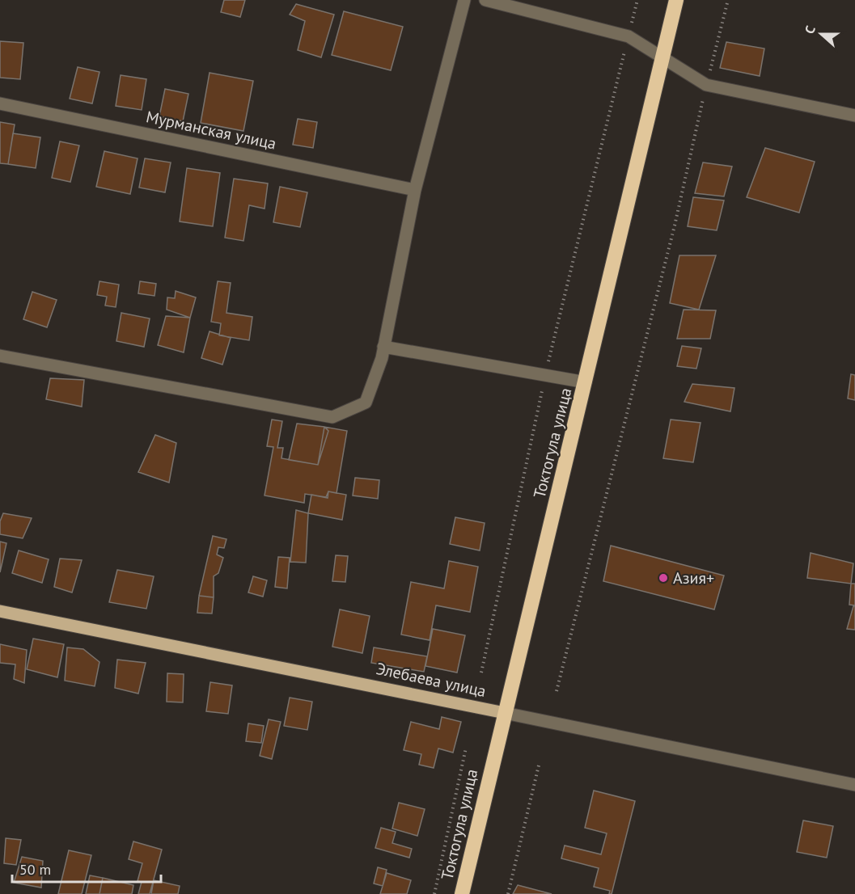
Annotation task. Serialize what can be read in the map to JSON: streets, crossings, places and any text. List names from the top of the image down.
{
  "streets": {
    "highway": ["Токтогула улица"],
    "main road": ["Элебаева улица"],
    "street": ["Мурманская улица"]
  },
  "crossings": [
    ["Токтогула улица", "Элебаева улица"]
  ],
  "places": ["Aзия+"],
  "scale_bar": "50 m",
  "north": "left"
}
